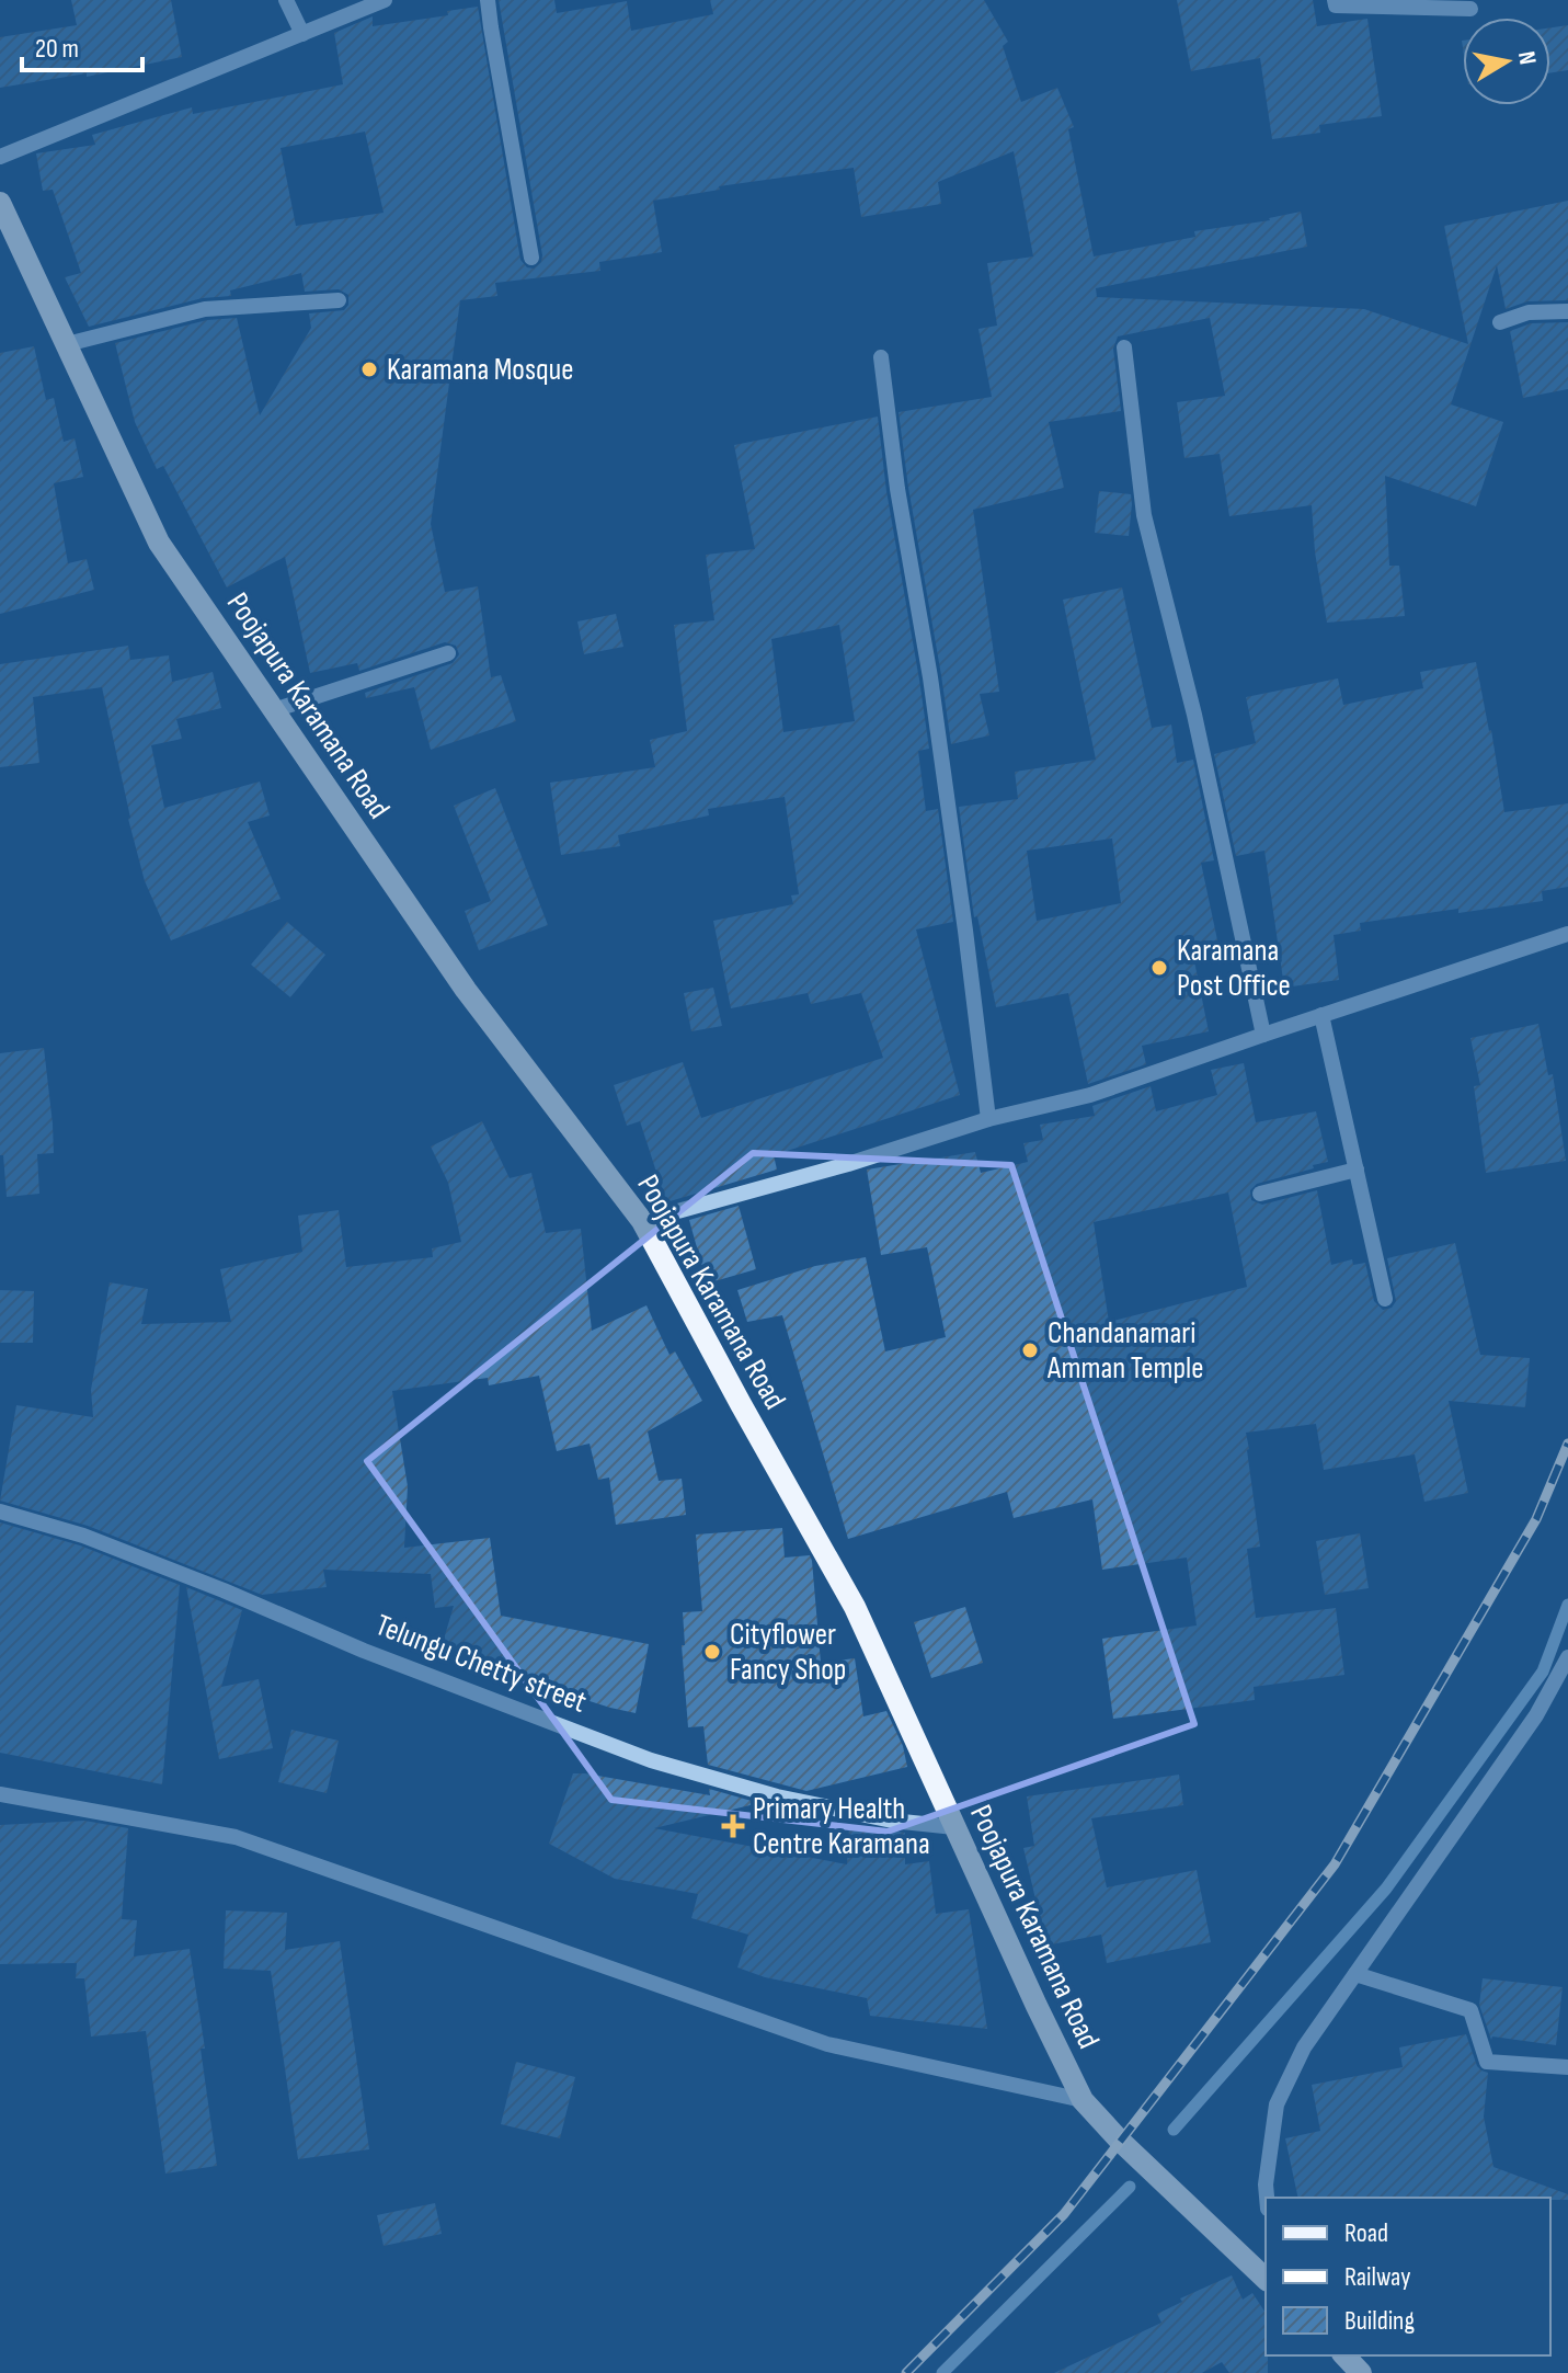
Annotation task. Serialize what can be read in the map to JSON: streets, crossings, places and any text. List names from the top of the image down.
{
  "streets": {
    "main road": ["Poojapura Karamana Road"],
    "street": ["Telungu Chetty street"]
  },
  "crossings": [
    ["Poojapura Karamana Road", "Telungu Chetty street"]
  ],
  "places": {
    "other": [
      "Karamana Mosque",
      "Karamana Post Office",
      "Chandanamari Amman Temple",
      "Cityflower Fancy Shop"
    ],
    "health": ["Primary Health Centre Karamana"]
  },
  "legend": ["Road", "Railway", "Building"],
  "scale_bar": "20 m",
  "north": "right"
}
